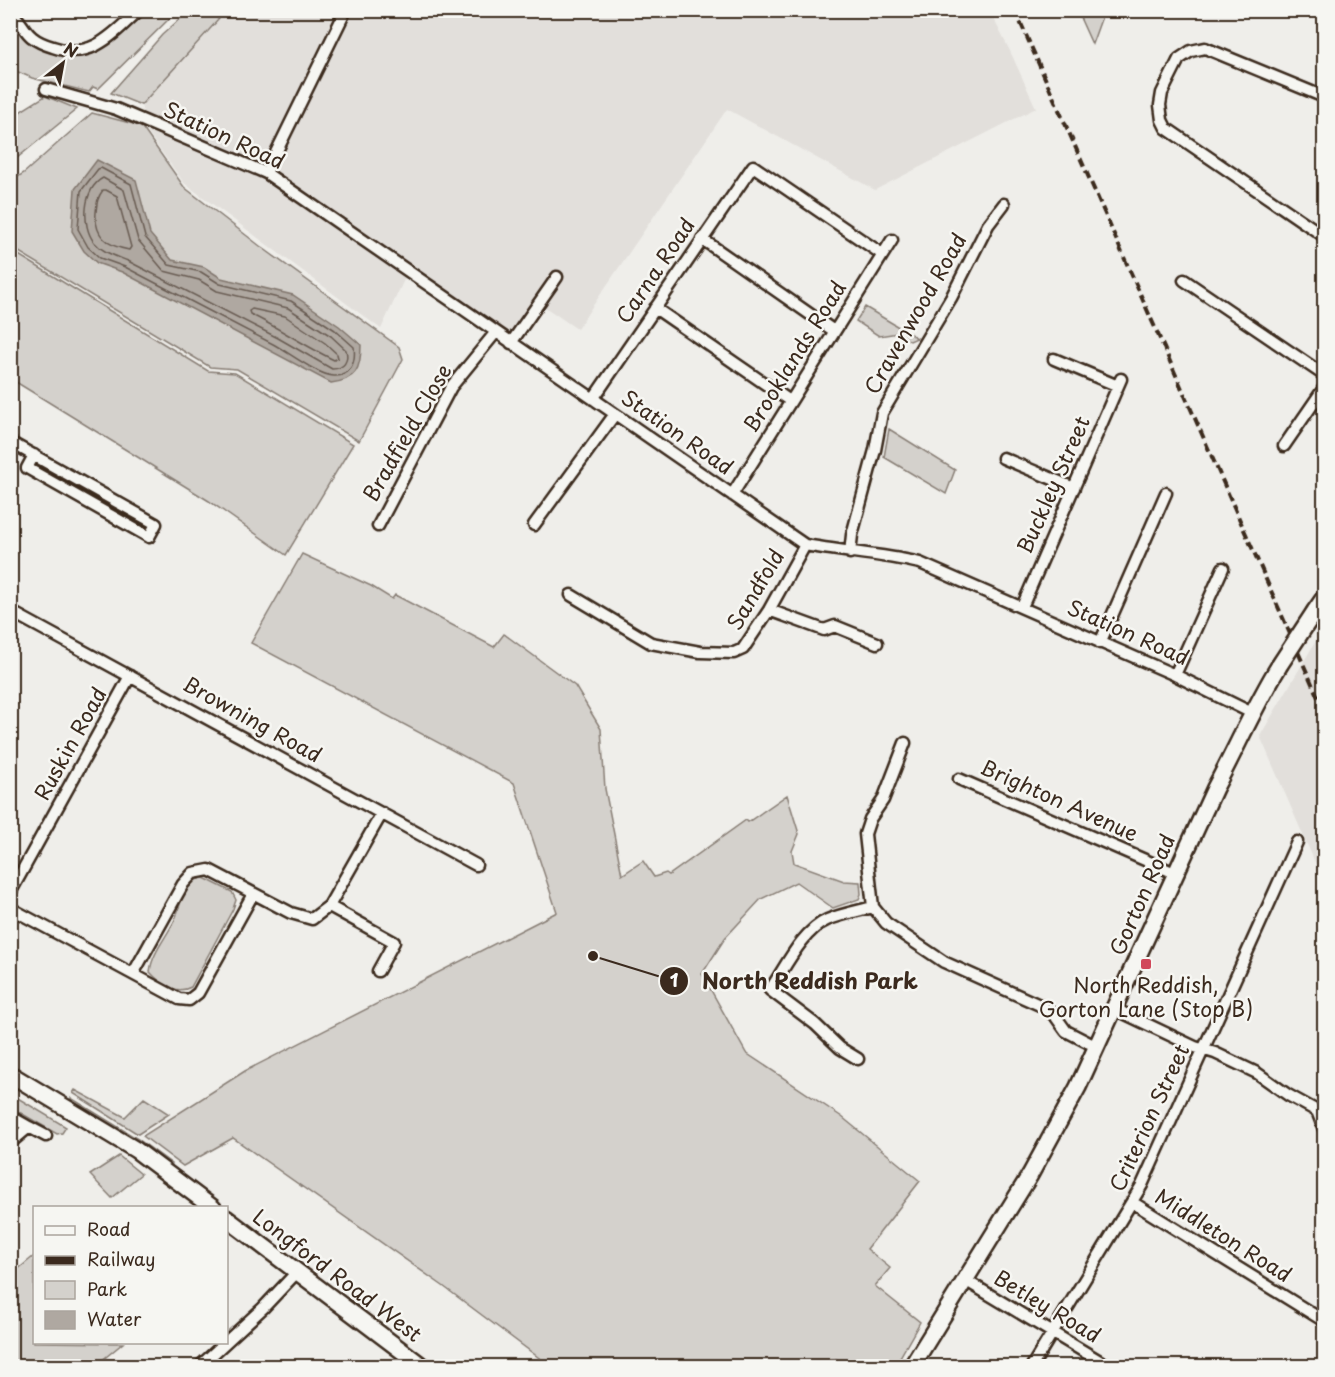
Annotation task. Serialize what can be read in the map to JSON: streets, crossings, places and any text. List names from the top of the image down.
{
  "streets": {
    "main road": ["Gorton Road", "Longford Road West"],
    "street": [
      "Station Road",
      "Carna Road",
      "Cravenwood Road",
      "Brooklands Road",
      "Bradfield Close",
      "Buckley Street",
      "Sandfold",
      "Browning Road",
      "Ruskin Road",
      "Brighton Avenue",
      "Criterion Street",
      "Middleton Road",
      "Betley Road"
    ]
  },
  "crossings": [
    ["Station Road", "Carna Road"],
    ["Station Road", "Cravenwood Road"],
    ["Station Road", "Brooklands Road"],
    ["Station Road", "Bradfield Close"],
    ["Station Road", "Buckley Street"],
    ["Station Road", "Sandfold"],
    ["Station Road", "Gorton Road"],
    ["Carna Road", "Brooklands Road"],
    ["Browning Road", "Ruskin Road"],
    ["Brighton Avenue", "Gorton Road"],
    ["Gorton Road", "Betley Road"],
    ["Criterion Street", "Middleton Road"],
    ["Criterion Street", "Betley Road"]
  ],
  "places": {
    "other": ["North Reddish Park"],
    "transit": ["North Reddish, Gorton Lane (Stop B)"]
  },
  "legend": [
    "Road",
    "Railway",
    "Park",
    "Water"
  ],
  "north": "top right"
}
